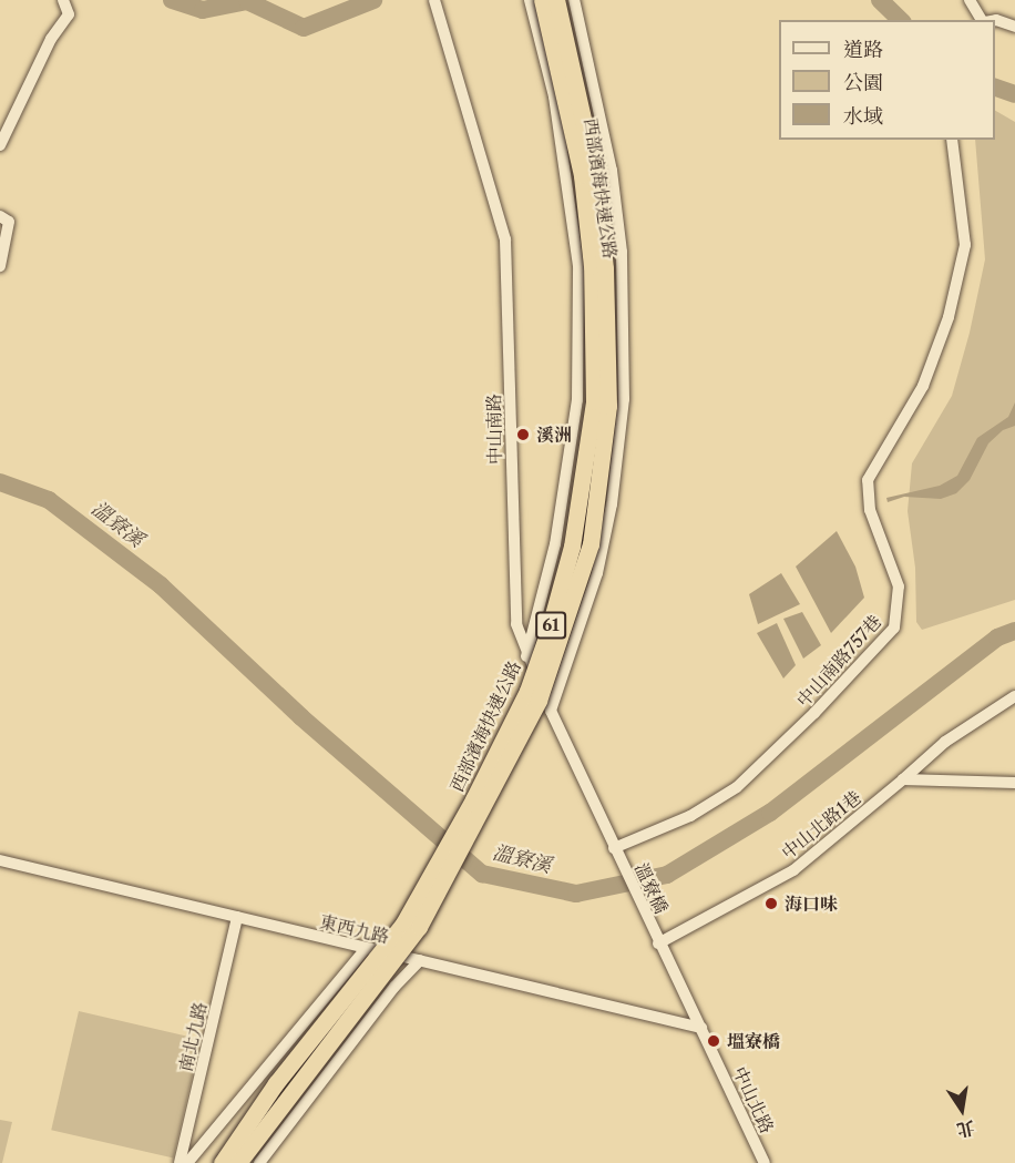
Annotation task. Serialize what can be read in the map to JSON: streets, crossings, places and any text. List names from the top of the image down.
{
  "streets": {
    "highway": ["西部濱海快速公路", "61"],
    "street": [
      "中山南路",
      "中山南路757巷",
      "中山北路1巷",
      "溫寮橋",
      "東西九路",
      "南北九路",
      "中山北路"
    ]
  },
  "crossings": [
    ["中山南路", "中山南路757巷"],
    ["中山南路", "溫寮橋"],
    ["中山南路757巷", "溫寮橋"],
    ["中山北路1巷", "溫寮橋"],
    ["中山北路1巷", "中山北路"],
    ["溫寮橋", "中山北路"],
    ["東西九路", "南北九路"],
    ["東西九路", "中山北路"]
  ],
  "water": ["溫寮溪"],
  "places": ["溪洲", "海口味", "塭寮橋"],
  "legend": ["道路", "公園", "水域"],
  "north": "bottom"
}
